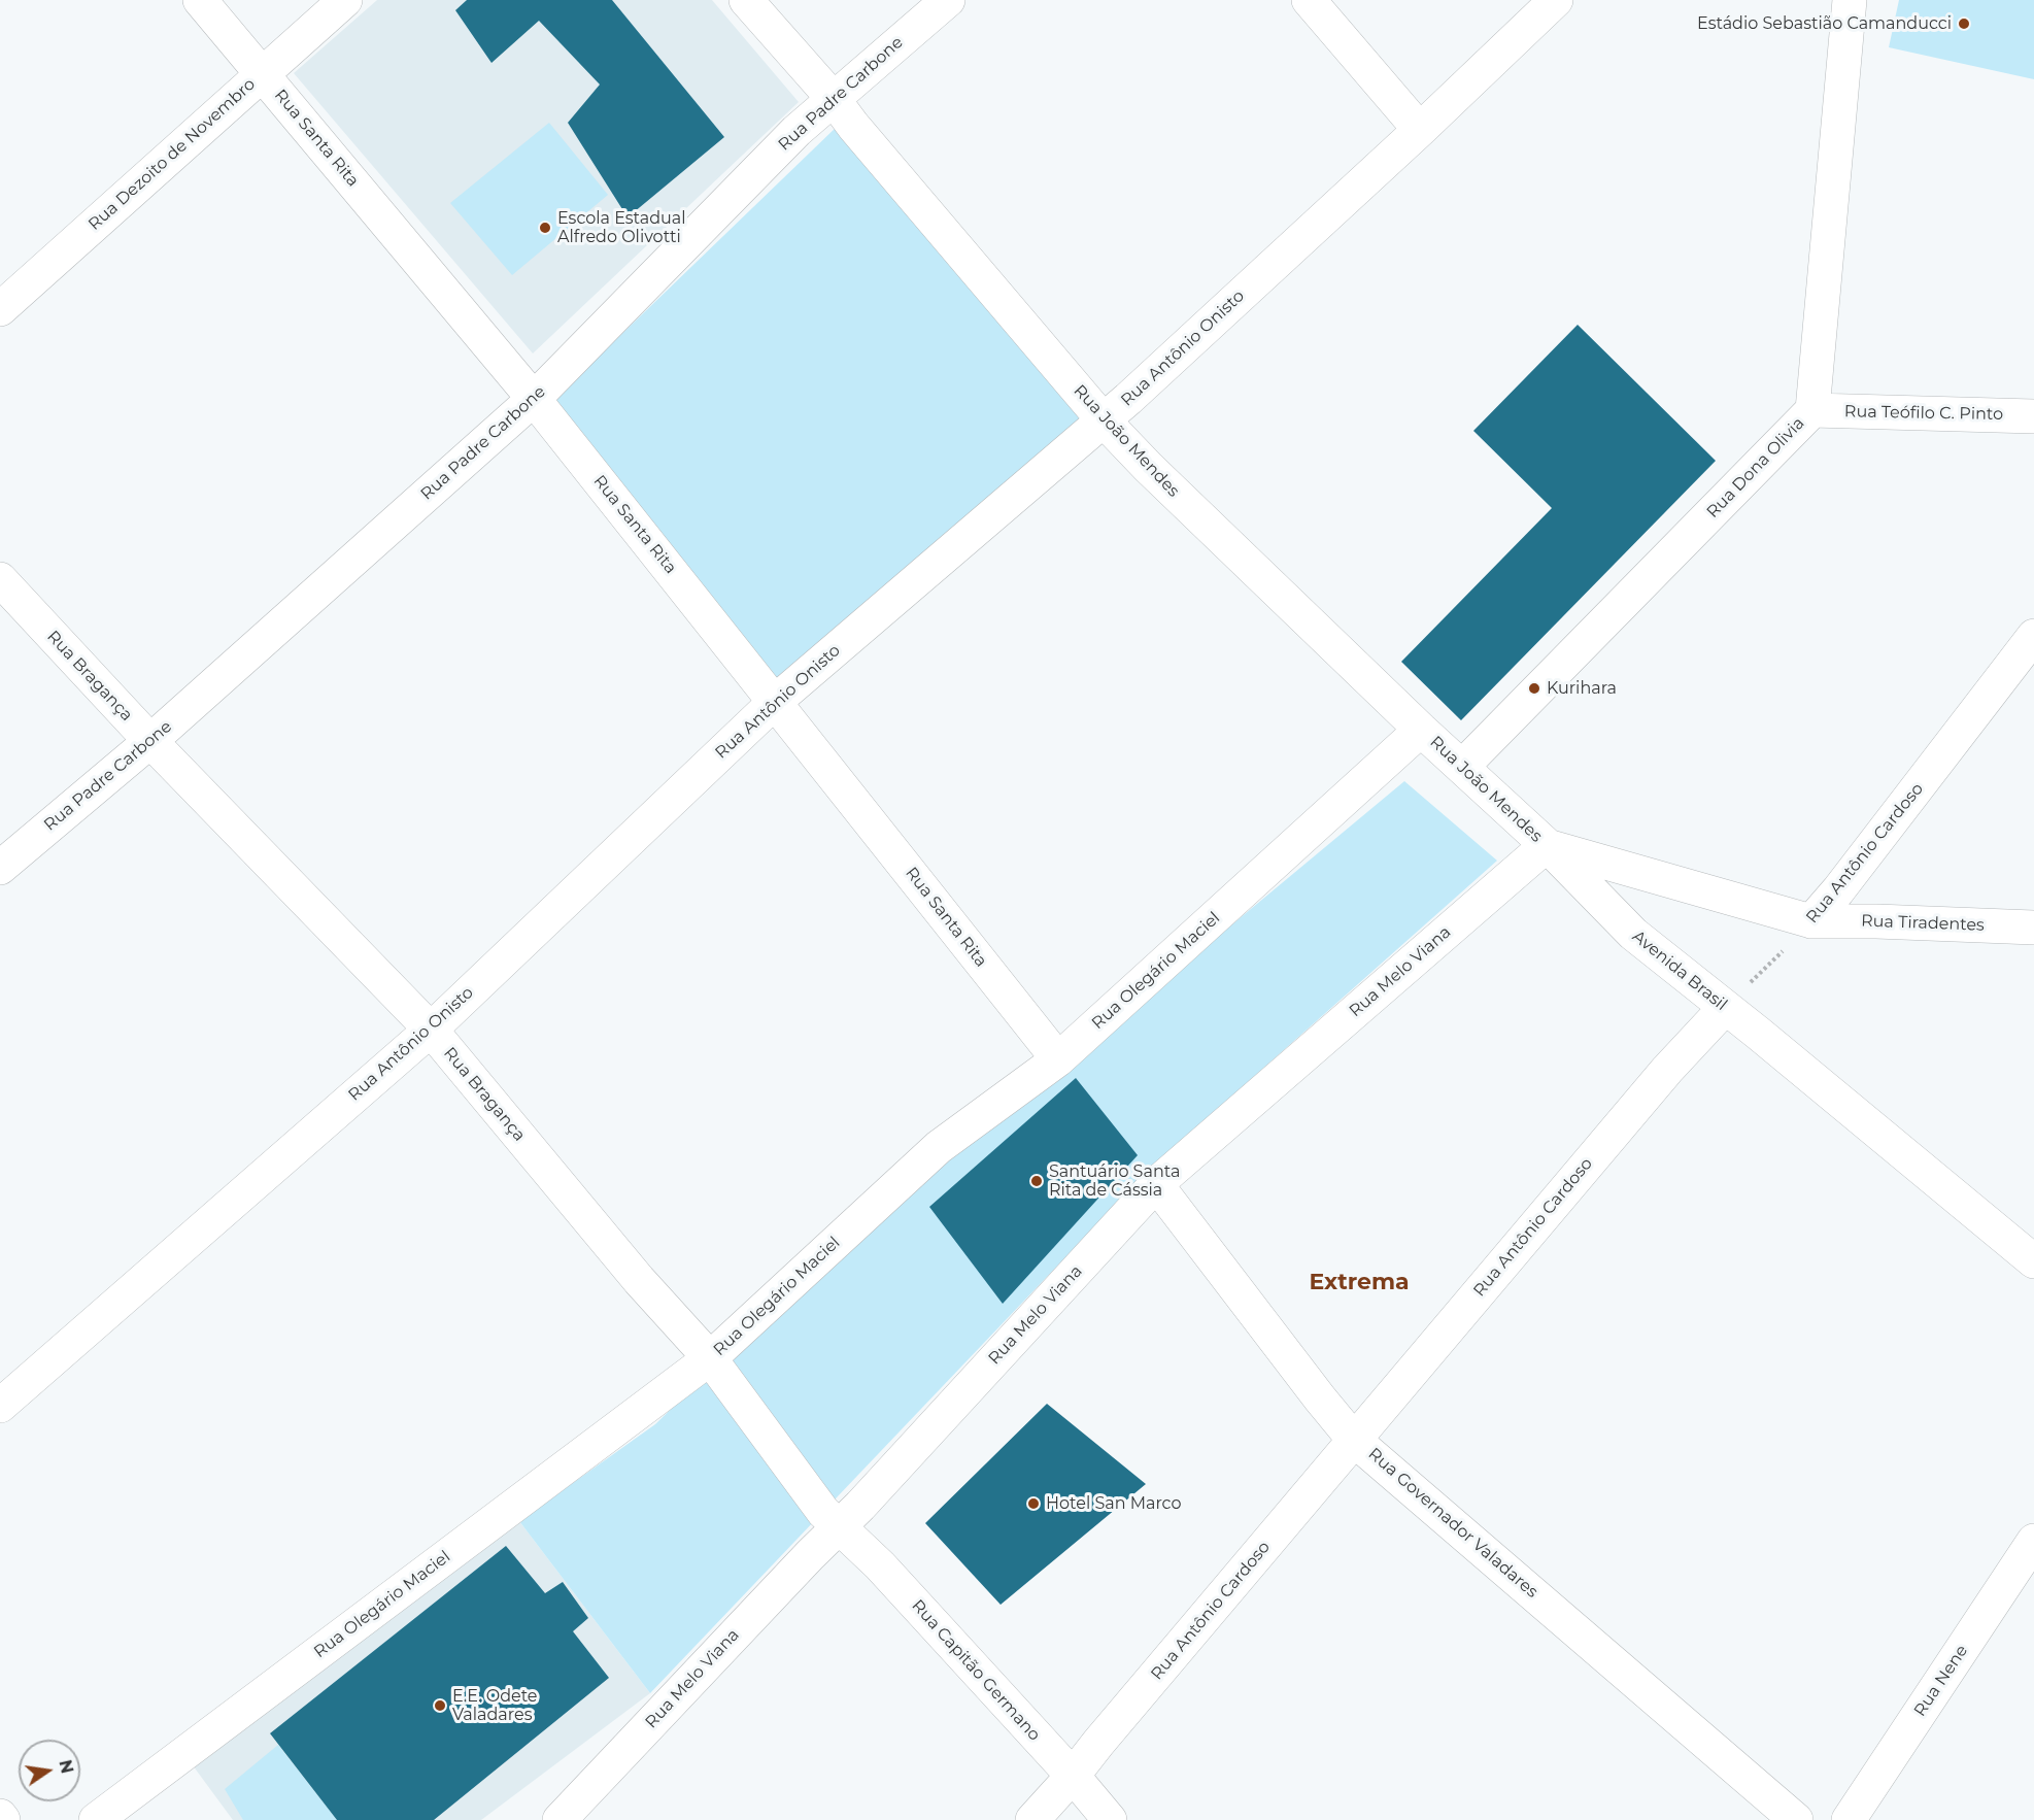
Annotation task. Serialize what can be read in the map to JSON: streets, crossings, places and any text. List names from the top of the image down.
{
  "streets": {
    "street": [
      "Rua Padre Carbone",
      "Rua Santa Rita",
      "Rua Dezoito de Novembro",
      "Rua Antônio Onisto",
      "Rua Teófilo C. Pinto",
      "Rua João Mendes",
      "Rua Dona Olivia",
      "Rua Bragança",
      "Rua Antônio Cardoso",
      "Rua Tiradentes",
      "Rua Olegário Maciel",
      "Avenida Brasil",
      "Rua Melo Viana",
      "Rua Governador Valadares",
      "Rua Capitão Germano",
      "Rua Nene"
    ]
  },
  "crossings": [
    ["Rua Padre Carbone", "Rua Santa Rita"],
    ["Rua Padre Carbone", "Rua João Mendes"],
    ["Rua Padre Carbone", "Rua Bragança"],
    ["Rua Santa Rita", "Rua Dezoito de Novembro"],
    ["Rua Santa Rita", "Rua Antônio Onisto"],
    ["Rua Santa Rita", "Rua Olegário Maciel"],
    ["Rua Antônio Onisto", "Rua João Mendes"],
    ["Rua Antônio Onisto", "Rua Bragança"],
    ["Rua Teófilo C. Pinto", "Rua Dona Olivia"],
    ["Rua João Mendes", "Rua Dona Olivia"],
    ["Rua João Mendes", "Rua Olegário Maciel"],
    ["Rua João Mendes", "Avenida Brasil"],
    ["Rua João Mendes", "Rua Melo Viana"],
    ["Rua Bragança", "Rua Olegário Maciel"],
    ["Rua Bragança", "Rua Melo Viana"],
    ["Rua Bragança", "Rua Capitão Germano"],
    ["Rua Antônio Cardoso", "Rua Tiradentes"],
    ["Rua Antônio Cardoso", "Avenida Brasil"],
    ["Rua Antônio Cardoso", "Rua Governador Valadares"],
    ["Rua Antônio Cardoso", "Rua Capitão Germano"],
    ["Avenida Brasil", "Rua Melo Viana"],
    ["Rua Melo Viana", "Rua Governador Valadares"],
    ["Rua Melo Viana", "Rua Capitão Germano"]
  ],
  "districts": ["Extrema"],
  "places": [
    "Estádio Sebastião Camanducci",
    "Escola Estadual Alfredo Olivotti",
    "Kurihara",
    "Santuário Santa Rita de Cássia",
    "Hotel San Marco",
    "E.E. Odete Valadares"
  ],
  "north": "right"
}
